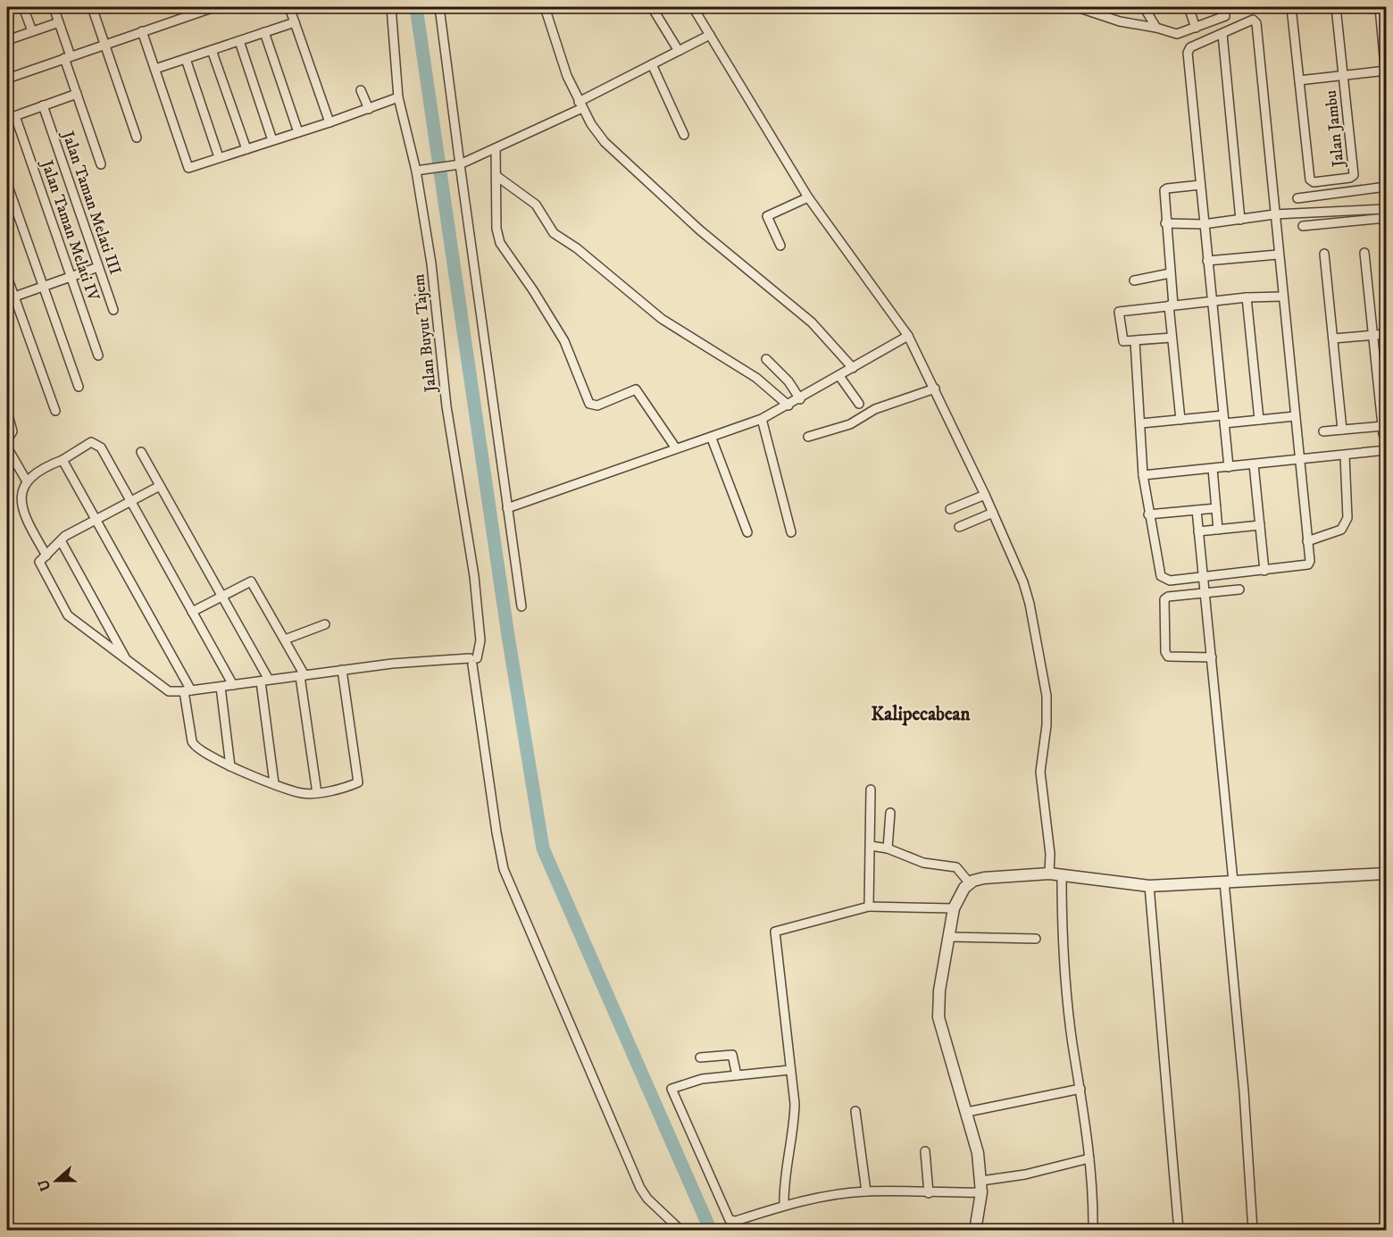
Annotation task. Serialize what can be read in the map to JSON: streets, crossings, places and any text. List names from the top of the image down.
{
  "streets": {
    "street": [
      "Jalan Jambu",
      "Jalan Taman Melati III",
      "Jalan Taman Melati IV",
      "Jalan Buyut Tajem"
    ]
  },
  "districts": ["Kalipecabean"],
  "north": "left"
}
